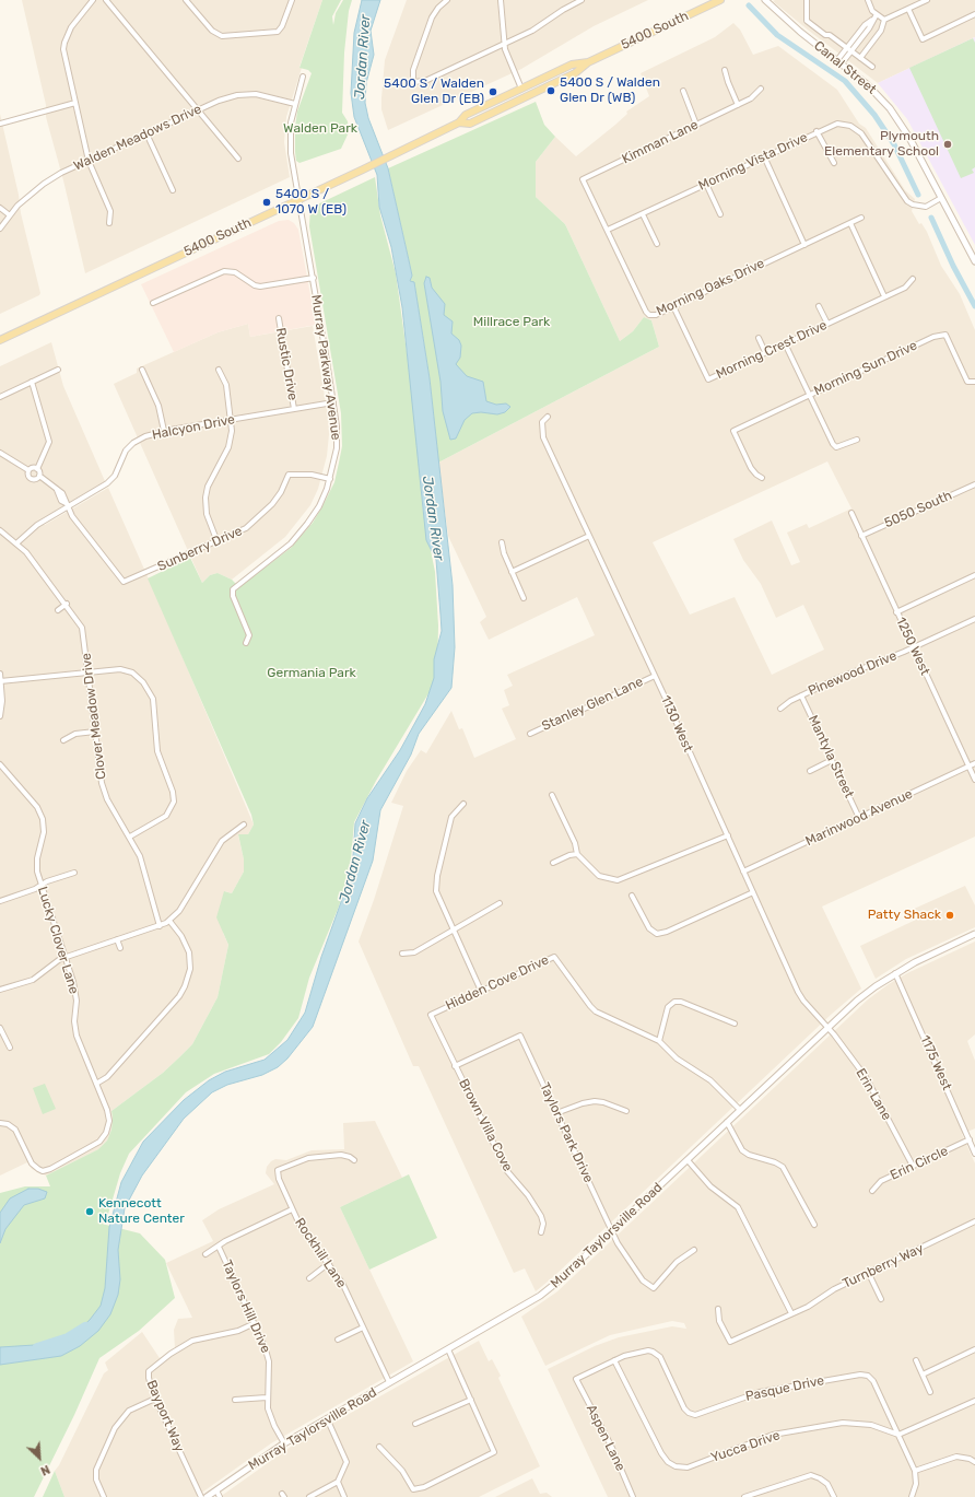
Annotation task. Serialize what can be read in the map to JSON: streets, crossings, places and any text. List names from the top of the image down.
{
  "streets": {
    "main road": ["5400 South"],
    "street": [
      "Canal Street",
      "Walden Meadows Drive",
      "Kimman Lane",
      "Morning Vista Drive",
      "Morning Oaks Drive",
      "Morning Crest Drive",
      "Rustic Drive",
      "Murray Parkway Avenue",
      "Morning Sun Drive",
      "Halcyon Drive",
      "5050 South",
      "Sunberry Drive",
      "1250 West",
      "Pinewood Drive",
      "Stanley Glen Lane",
      "Clover Meadow Drive",
      "1130 West",
      "Mantyla Street",
      "Marinwood Avenue",
      "Lucky Clover Lane",
      "Hidden Cove Drive",
      "1175 West",
      "Erin Lane",
      "Brown Villa Cove",
      "Taylors Park Drive",
      "Erin Circle",
      "Murray Taylorsville Road",
      "Rockhill Lane",
      "Turnberry Way",
      "Taylors Hill Drive",
      "Pasque Drive",
      "Bayport Way",
      "Aspen Lane",
      "Yucca Drive"
    ]
  },
  "crossings": [
    ["5400 South", "Murray Parkway Avenue"],
    ["Canal Street", "Morning Vista Drive"],
    ["Walden Meadows Drive", "Murray Parkway Avenue"],
    ["Kimman Lane", "Morning Oaks Drive"],
    ["Morning Vista Drive", "Morning Oaks Drive"],
    ["Morning Oaks Drive", "Morning Crest Drive"],
    ["Rustic Drive", "Halcyon Drive"],
    ["Murray Parkway Avenue", "Halcyon Drive"],
    ["Murray Parkway Avenue", "Sunberry Drive"],
    ["Halcyon Drive", "Sunberry Drive"],
    ["Halcyon Drive", "Clover Meadow Drive"],
    ["5050 South", "1250 West"],
    ["1250 West", "Pinewood Drive"],
    ["1250 West", "Marinwood Avenue"],
    ["Pinewood Drive", "Mantyla Street"],
    ["Stanley Glen Lane", "1130 West"],
    ["1130 West", "Marinwood Avenue"],
    ["1130 West", "Erin Lane"],
    ["1130 West", "Murray Taylorsville Road"],
    ["Mantyla Street", "Marinwood Avenue"],
    ["Hidden Cove Drive", "Brown Villa Cove"],
    ["Hidden Cove Drive", "Murray Taylorsville Road"],
    ["1175 West", "Erin Circle"],
    ["1175 West", "Murray Taylorsville Road"],
    ["Erin Lane", "Erin Circle"],
    ["Erin Lane", "Murray Taylorsville Road"],
    ["Brown Villa Cove", "Taylors Park Drive"],
    ["Taylors Park Drive", "Murray Taylorsville Road"],
    ["Murray Taylorsville Road", "Rockhill Lane"],
    ["Murray Taylorsville Road", "Taylors Hill Drive"],
    ["Taylors Hill Drive", "Bayport Way"],
    ["Pasque Drive", "Aspen Lane"],
    ["Pasque Drive", "Yucca Drive"]
  ],
  "water": ["Jordan River"],
  "parks": ["Walden Park", "Millrace Park", "Germania Park"],
  "places": [
    "5400 S / Walden Glen Dr (WB)",
    "5400 S / Walden Glen Dr (EB)",
    "Plymouth Elementary School",
    "5400 S / 1070 W (EB)",
    "Patty Shack",
    "Kennecott Nature Center"
  ],
  "north": "bottom right"
}
